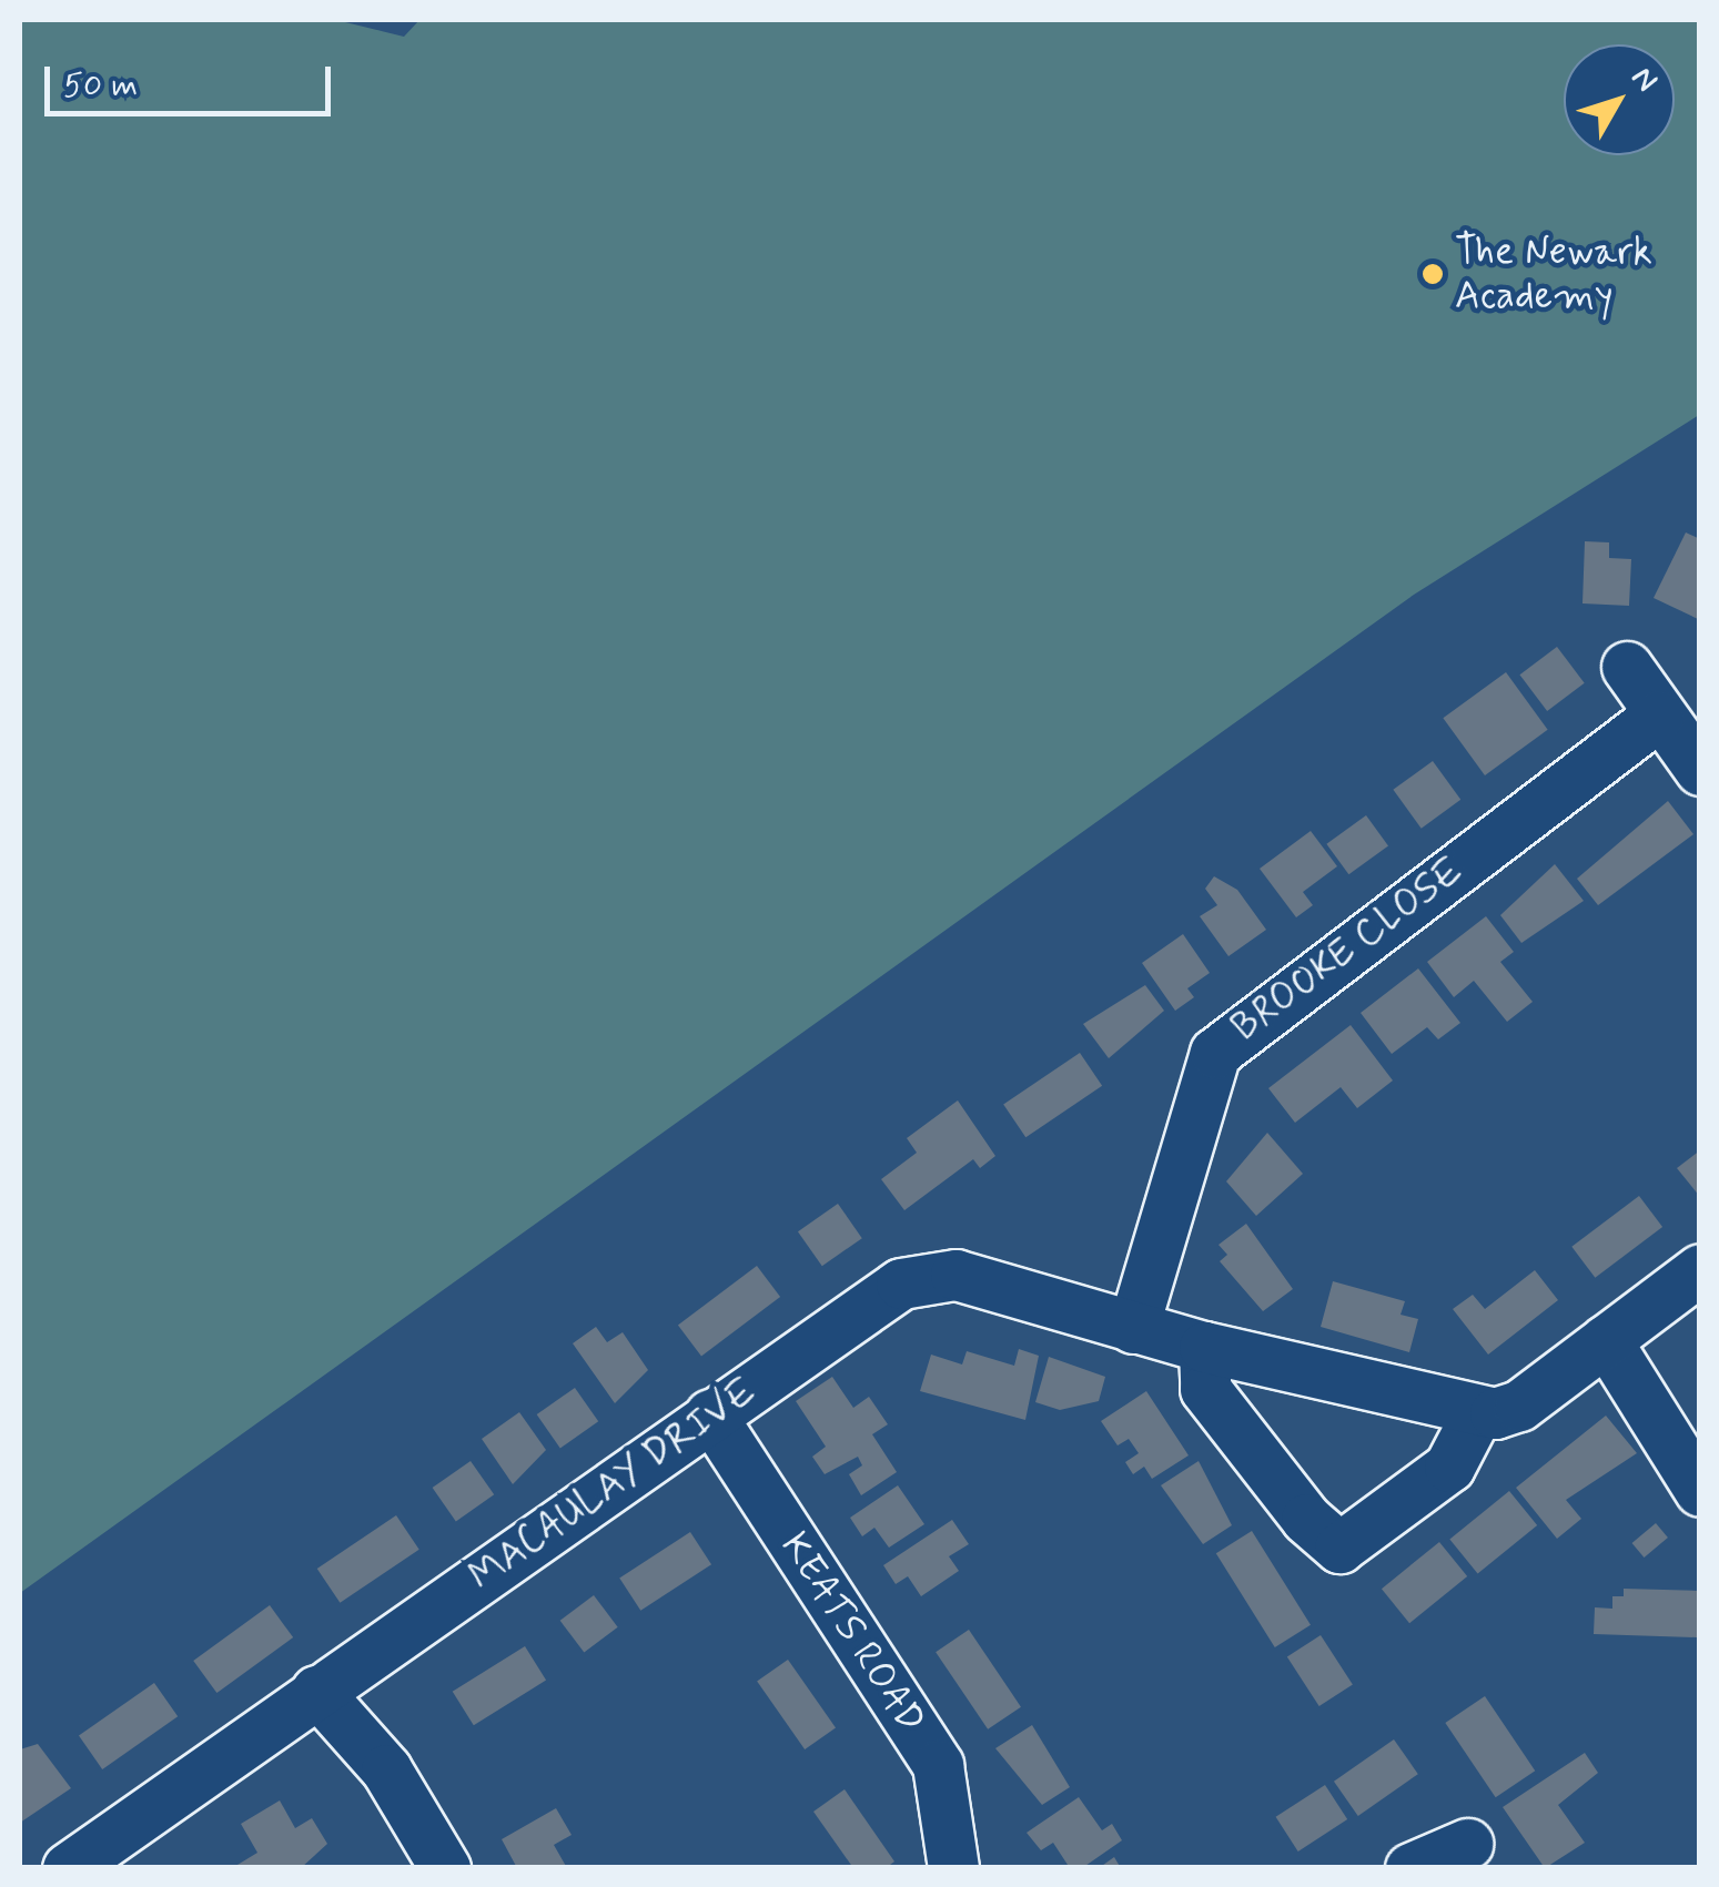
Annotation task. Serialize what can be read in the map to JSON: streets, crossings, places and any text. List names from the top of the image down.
{
  "streets": {
    "street": ["BROOKE CLOSE", "MACAULAY DRIVE", "KEATS ROAD"]
  },
  "crossings": [
    ["BROOKE CLOSE", "MACAULAY DRIVE"],
    ["MACAULAY DRIVE", "KEATS ROAD"]
  ],
  "places": ["The Newark Academy"],
  "scale_bar": "50 m",
  "north": "top right"
}
